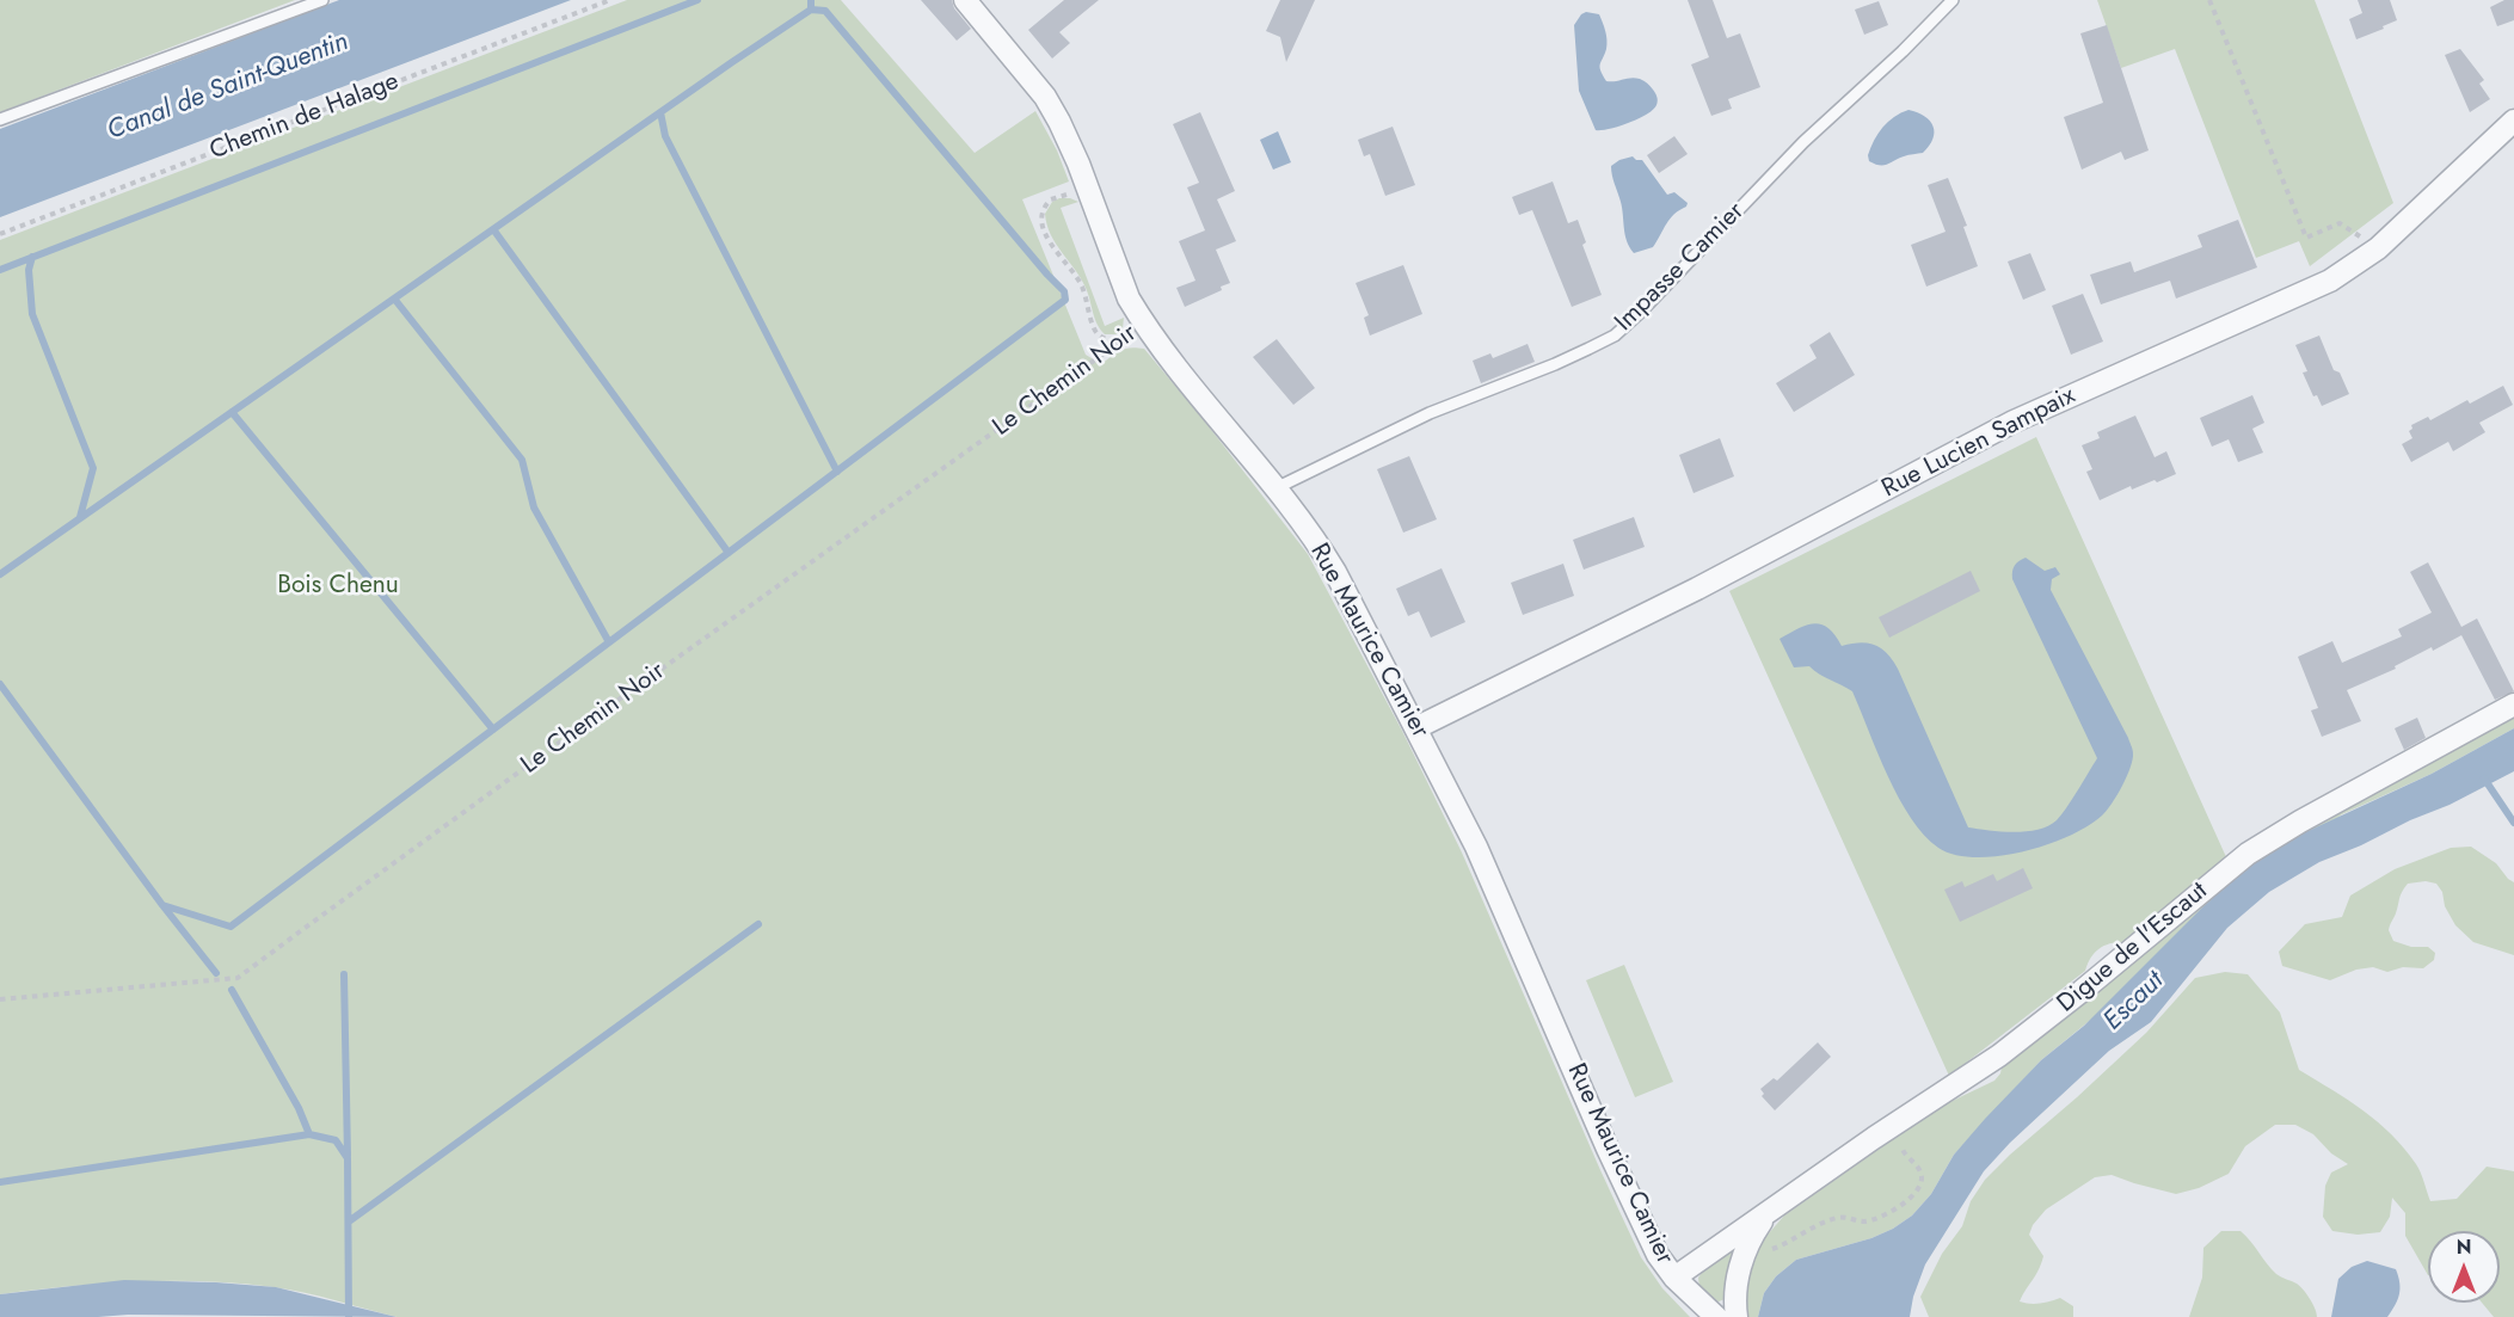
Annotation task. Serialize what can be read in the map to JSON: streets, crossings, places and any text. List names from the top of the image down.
{
  "streets": {
    "street": ["Rue Lucien Sampaix", "Rue Maurice Camier", "Digue de l'Escaut"],
    "lane": ["Impasse Camier"],
    "path": ["Chemin de Halage", "Le Chemin Noir"]
  },
  "crossings": [
    ["Impasse Camier", "Rue Maurice Camier"],
    ["Le Chemin Noir", "Rue Maurice Camier"],
    ["Rue Lucien Sampaix", "Rue Maurice Camier"],
    ["Rue Maurice Camier", "Digue de l'Escaut"]
  ],
  "water": ["Canal de Saint-Quentin", "Escaut"],
  "parks": ["Bois Chenu"],
  "north": "top"
}
